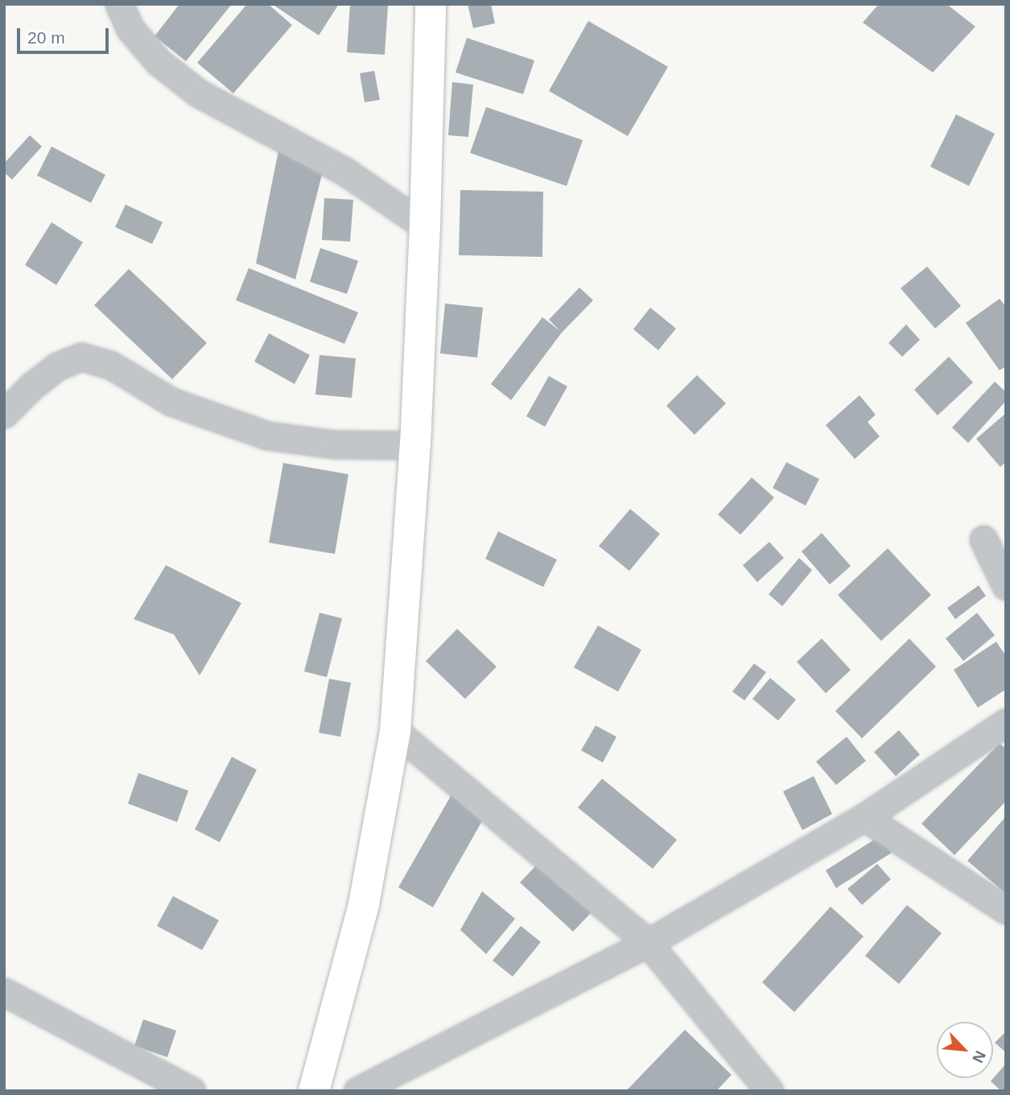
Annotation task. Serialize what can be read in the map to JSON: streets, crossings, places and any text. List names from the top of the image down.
{
  "scale_bar": "20 m",
  "north": "bottom right"
}
